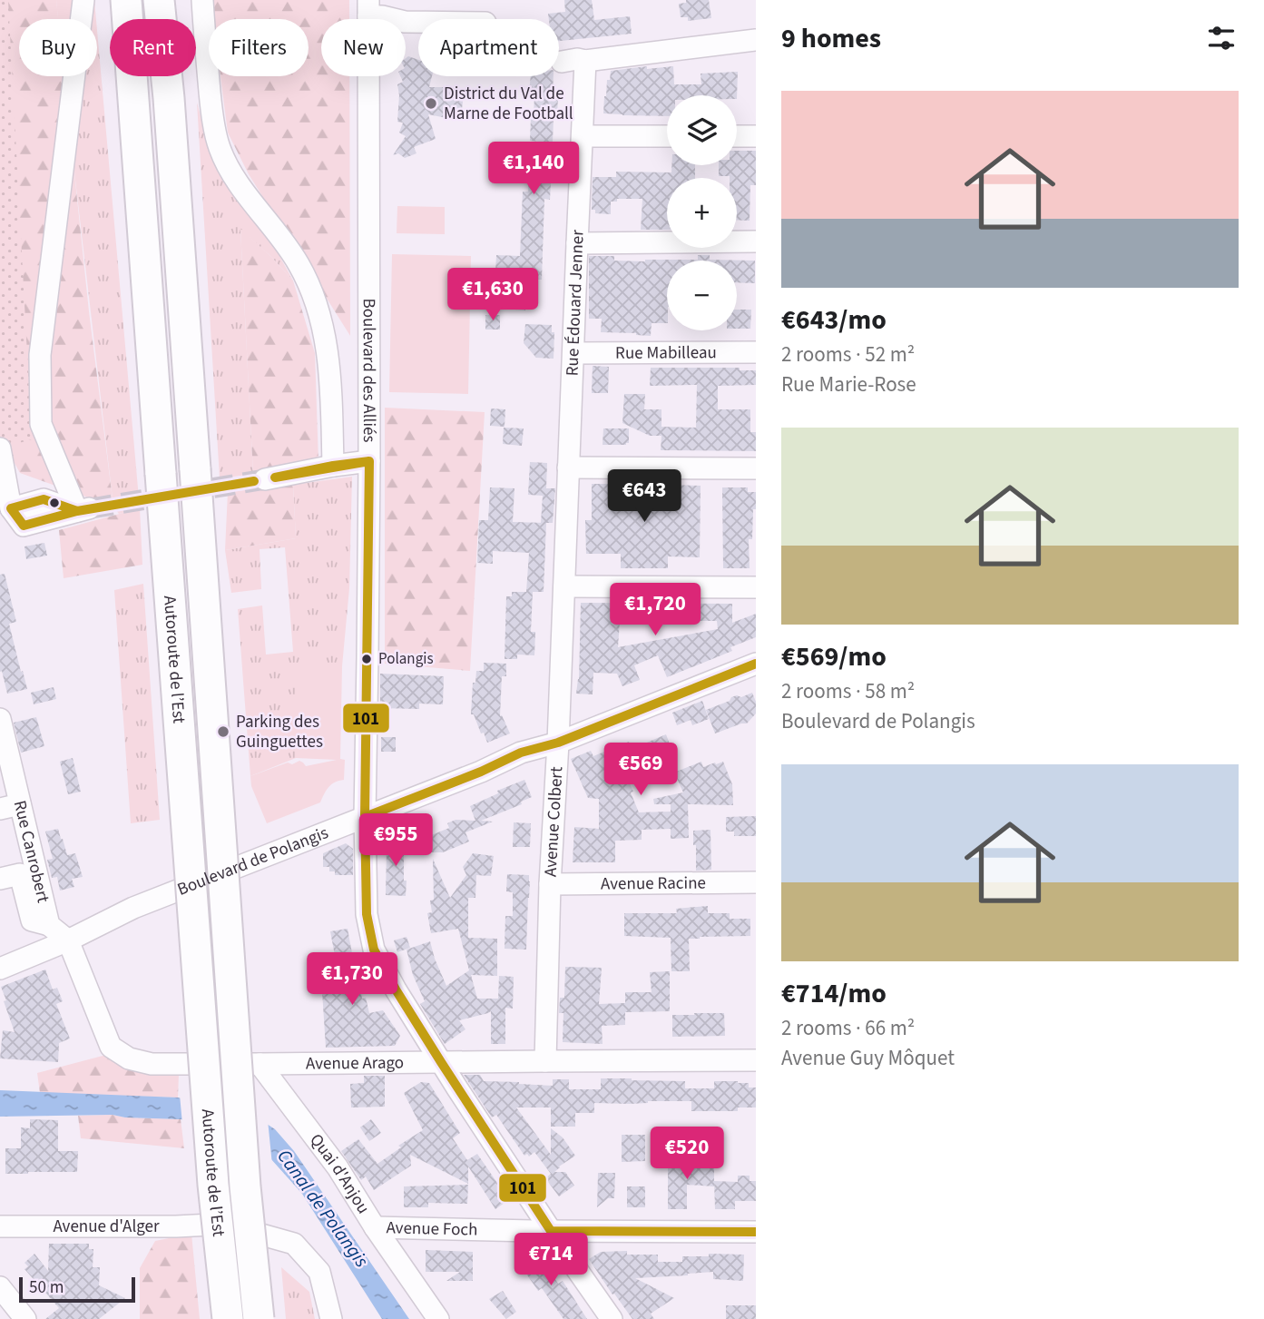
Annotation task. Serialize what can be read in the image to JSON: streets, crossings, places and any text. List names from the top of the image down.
{
  "streets": {
    "highway": ["Autoroute de l’Est"],
    "street": [
      "Rue Édouard Jenner",
      "Rue Mabilleau",
      "Boulevard des Alliés",
      "Avenue Colbert",
      "Rue Canrobert",
      "Boulevard de Polangis",
      "Avenue Racine",
      "Avenue Arago",
      "Quai d'Anjou",
      "Avenue d'Alger",
      "Avenue Foch"
    ]
  },
  "crossings": [
    ["Rue Édouard Jenner", "Rue Mabilleau"],
    ["Rue Édouard Jenner", "Avenue Colbert"],
    ["Boulevard des Alliés", "Boulevard de Polangis"],
    ["Boulevard des Alliés", "Avenue Arago"],
    ["Boulevard des Alliés", "Avenue Foch"],
    ["Avenue Colbert", "Boulevard de Polangis"],
    ["Avenue Colbert", "Avenue Racine"],
    ["Avenue Colbert", "Avenue Arago"],
    ["Rue Canrobert", "Boulevard de Polangis"],
    ["Rue Canrobert", "Avenue Arago"],
    ["Boulevard de Polangis", "Avenue Arago"],
    ["Avenue Arago", "Quai d'Anjou"],
    ["Quai d'Anjou", "Avenue Foch"]
  ],
  "water": ["Canal de Polangis"],
  "places": ["District du Val de Marne de Football", "Polangis", "Parking des Guinguettes"],
  "lines": ["transit line 101"],
  "scale_bar": "50 m",
  "page": {
    "heading": "9 homes",
    "chip": [
      "Buy",
      "Rent",
      "Filters",
      "New",
      "Apartment"
    ],
    "list": [
      {
        "name": "€643/mo",
        "note": "2 rooms · 52 m² · Rue Marie-Rose"
      },
      {
        "name": "€569/mo",
        "note": "2 rooms · 58 m² · Boulevard de Polangis"
      },
      {
        "name": "€714/mo",
        "note": "2 rooms · 66 m² · Avenue Guy Môquet"
      }
    ],
    "map_buttons": ["+", "−"],
    "price": [
      "€1,140",
      "€1,630",
      "€643",
      "€1,720",
      "€569",
      "€955",
      "€1,730",
      "€520",
      "€714"
    ],
    "scale": "50 m"
  }
}
